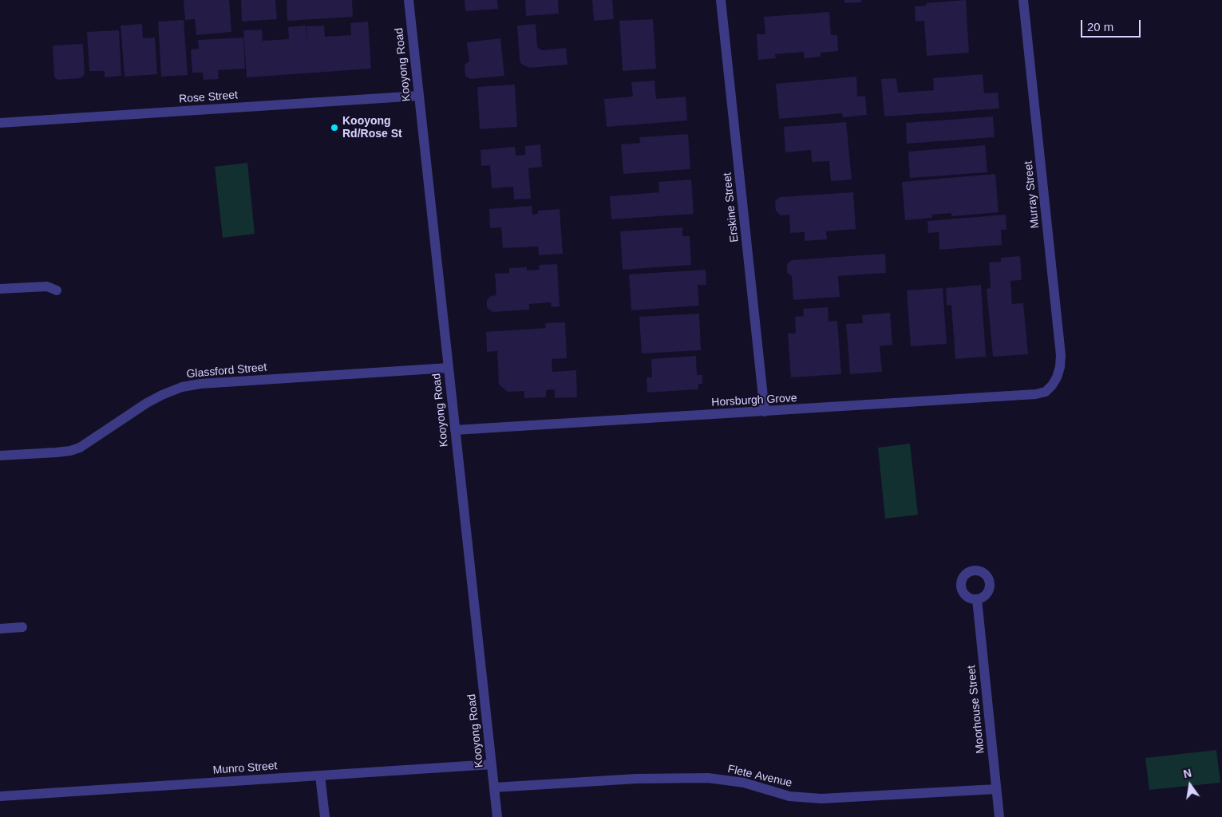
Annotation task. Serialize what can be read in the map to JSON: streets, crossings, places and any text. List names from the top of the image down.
{
  "streets": {
    "street": [
      "Kooyong Road",
      "Rose Street",
      "Murray Street",
      "Erskine Street",
      "Glassford Street",
      "Horsburgh Grove",
      "Moorhouse Street",
      "Munro Street",
      "Flete Avenue"
    ]
  },
  "crossings": [
    ["Kooyong Road", "Rose Street"],
    ["Kooyong Road", "Glassford Street"],
    ["Kooyong Road", "Horsburgh Grove"],
    ["Kooyong Road", "Munro Street"],
    ["Kooyong Road", "Flete Avenue"],
    ["Murray Street", "Horsburgh Grove"],
    ["Erskine Street", "Horsburgh Grove"],
    ["Moorhouse Street", "Flete Avenue"]
  ],
  "places": ["Kooyong Rd/Rose St"],
  "scale_bar": "20 m",
  "north": "top"
}
